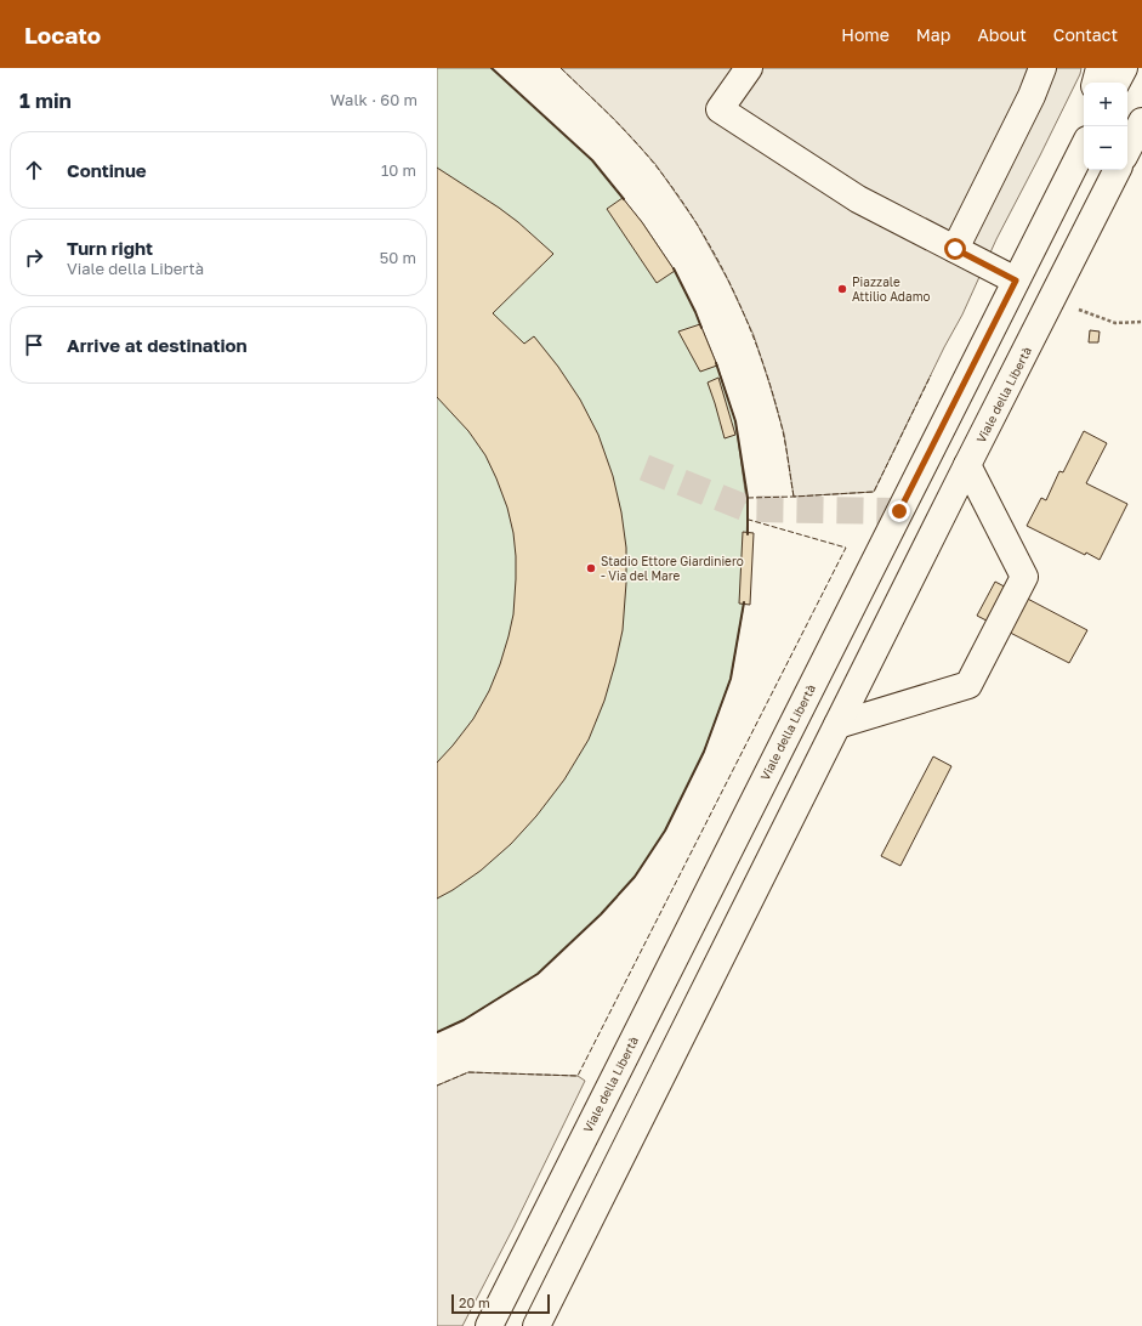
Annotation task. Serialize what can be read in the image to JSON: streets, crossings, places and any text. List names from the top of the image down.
{
  "streets": {
    "main road": ["Viale della Libertà"]
  },
  "places": ["Piazzale Attilio Adamo", "Stadio Ettore Giardiniero - Via del Mare"],
  "scale_bar": "20 m",
  "page": {
    "header": "Locato",
    "nav": [
      "Home",
      "Map",
      "About",
      "Contact"
    ],
    "heading": ["1 min", "Walk · 60 m"],
    "map_buttons": ["+", "−"],
    "list": [
      ["Continue", "10 m"],
      ["Turn right", "Viale della Libertà", "50 m"],
      "Arrive at destination"
    ],
    "scale": "20 m"
  }
}
